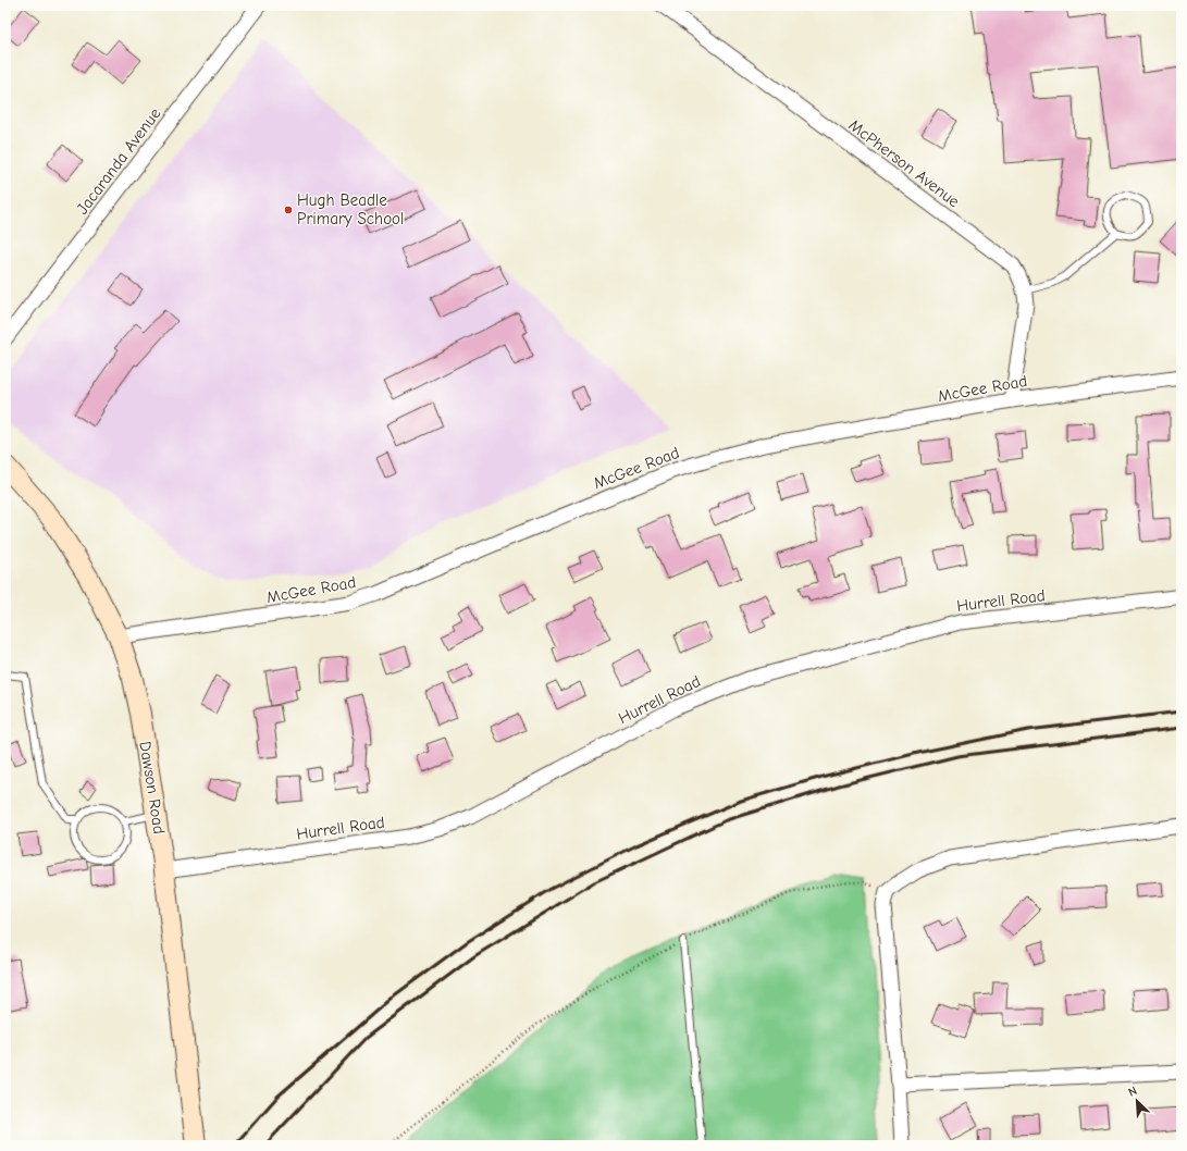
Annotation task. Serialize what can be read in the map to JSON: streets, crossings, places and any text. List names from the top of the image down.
{
  "streets": {
    "street": [
      "Jacaranda Avenue",
      "McPherson Avenue",
      "McGee Road",
      "Hurrell Road",
      "Dawson Road"
    ]
  },
  "crossings": [
    ["McPherson Avenue", "McGee Road"],
    ["McGee Road", "Dawson Road"],
    ["Hurrell Road", "Dawson Road"]
  ],
  "places": ["Hugh Beadle Primary School"],
  "north": "top left"
}
